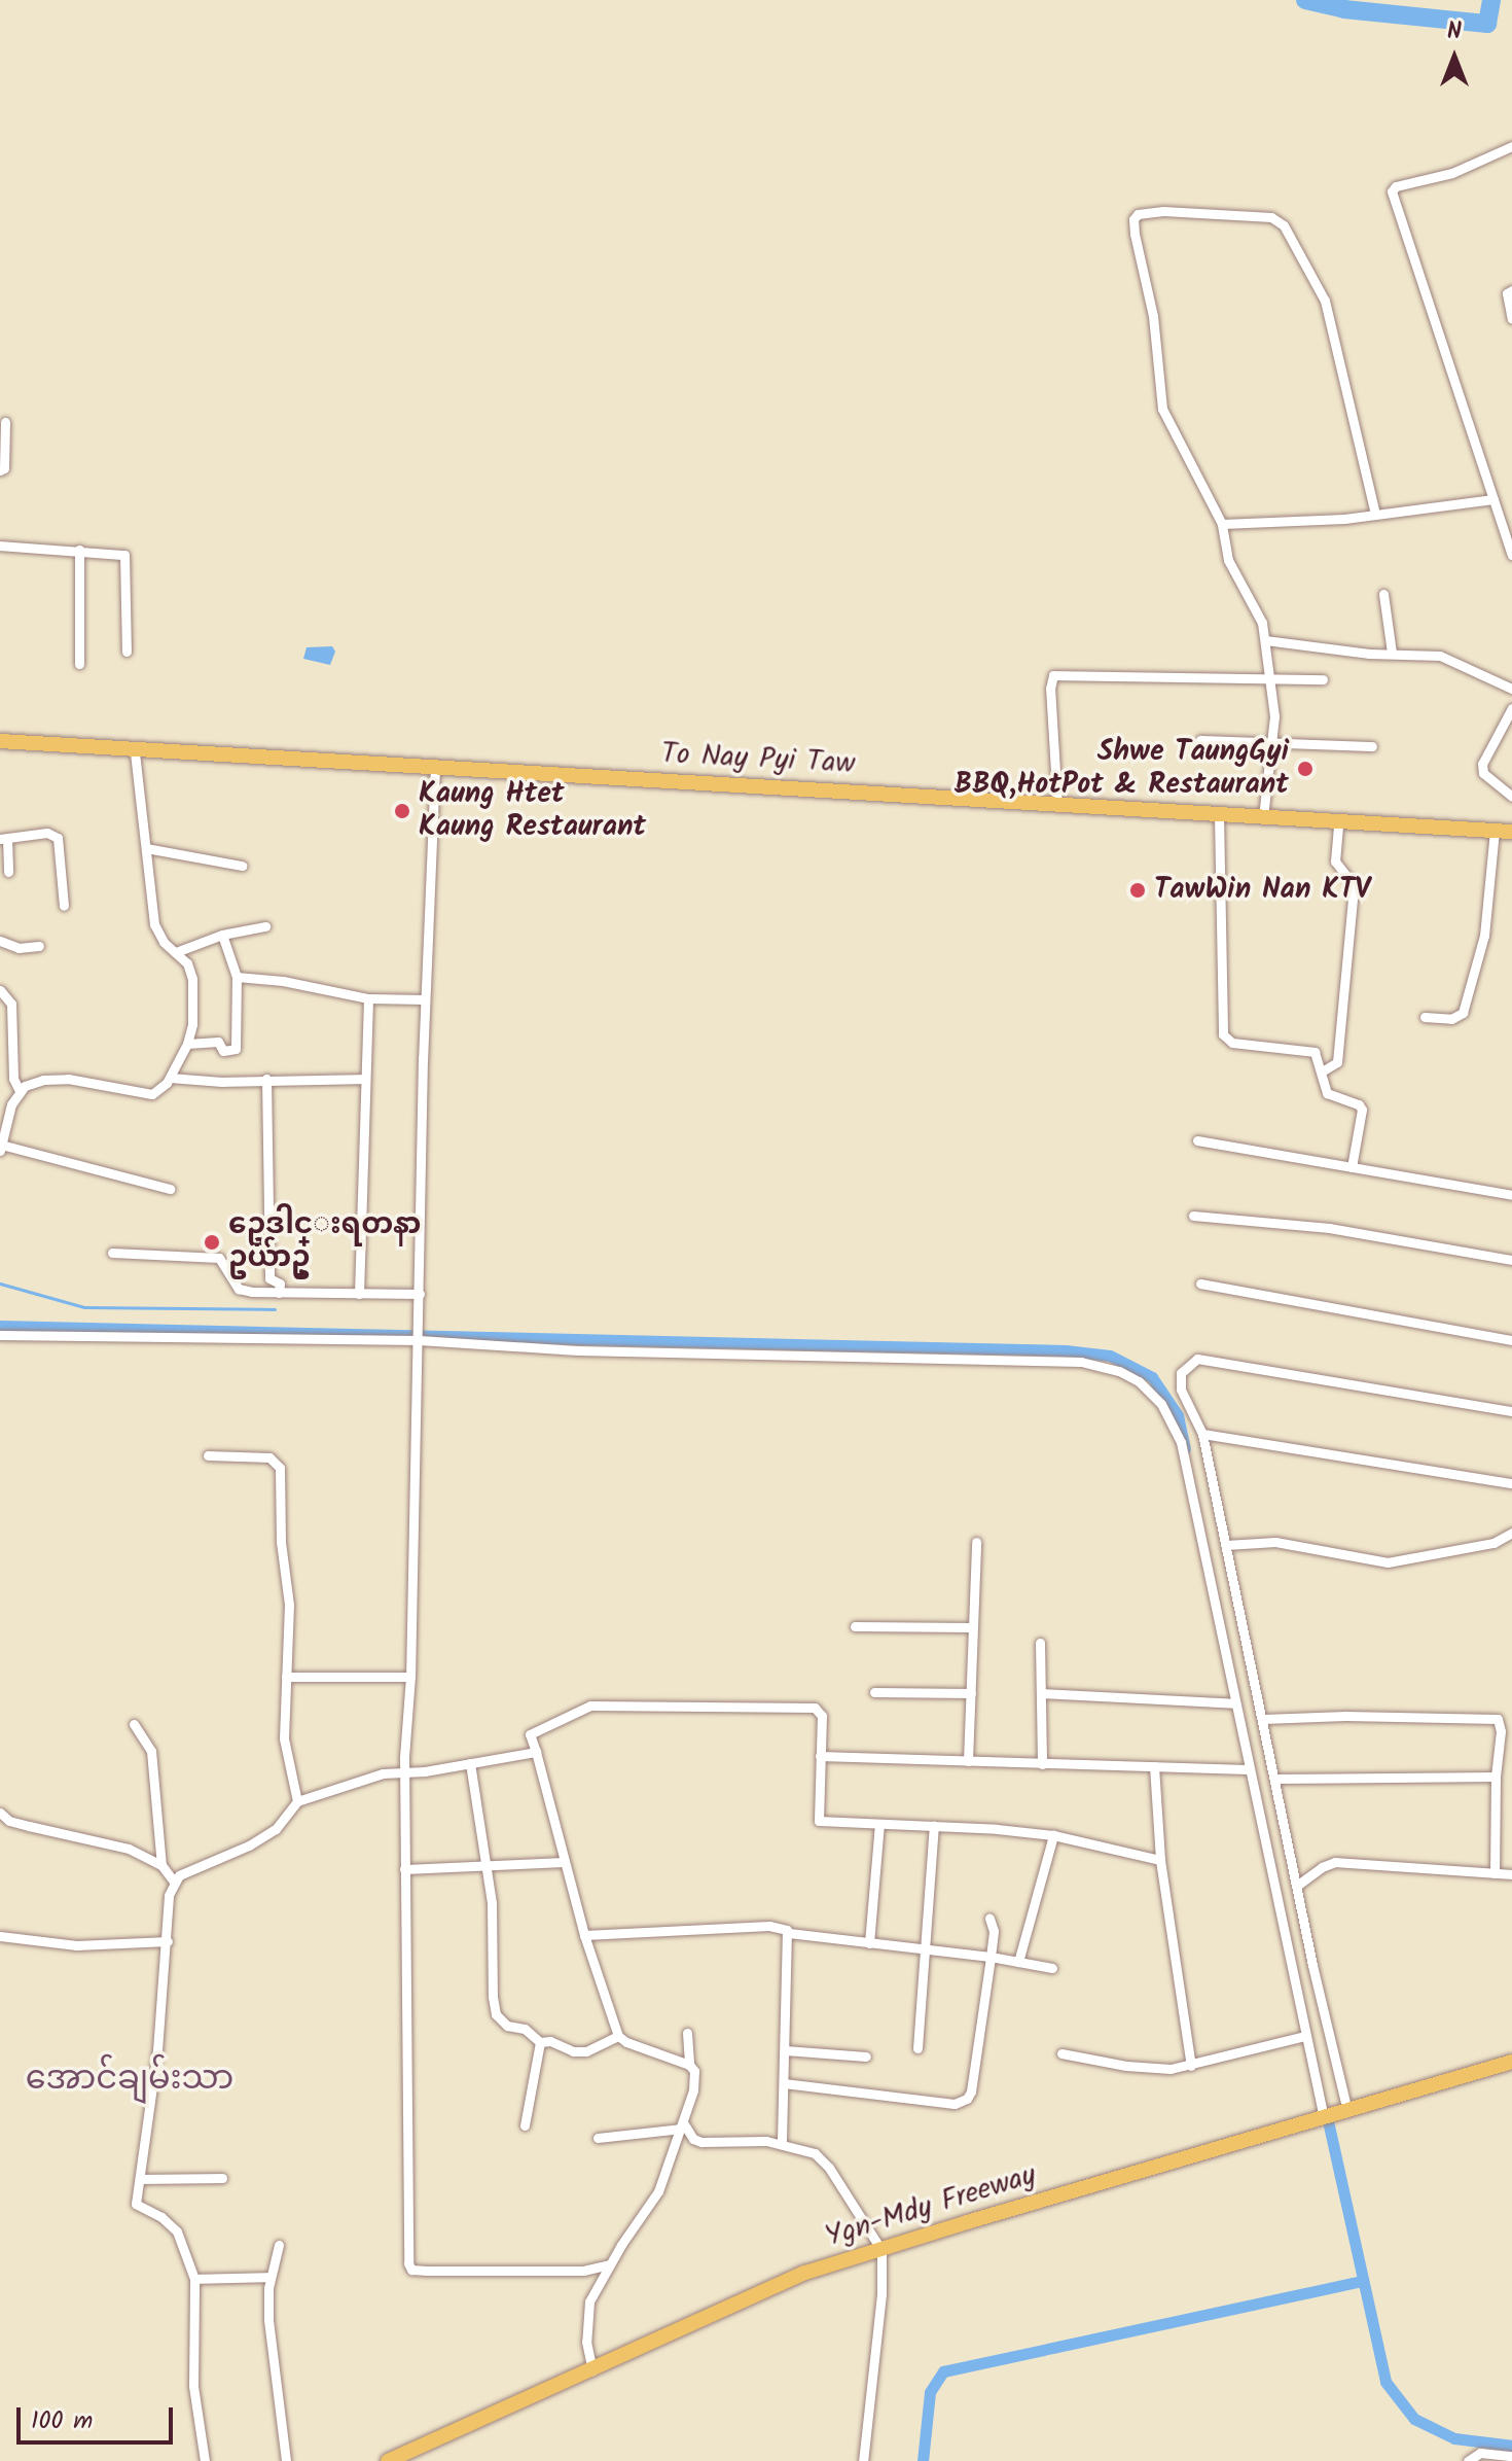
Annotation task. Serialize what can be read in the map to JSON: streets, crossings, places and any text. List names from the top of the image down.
{
  "streets": {
    "main road": ["To Nay Pyi Taw", "Ygn-Mdy Freeway"]
  },
  "districts": ["အောင်ချမ်းသာ"],
  "places": [
    "Shwe TaungGyi BBQ,HotPot & Restaurant",
    "Kaung Htet Kaung Restaurant",
    "TawWin Nan KTV",
    "ဥေဒါင္းရတနာ ဥယ်ာဥ္"
  ],
  "scale_bar": "100 m",
  "north": "top"
}
